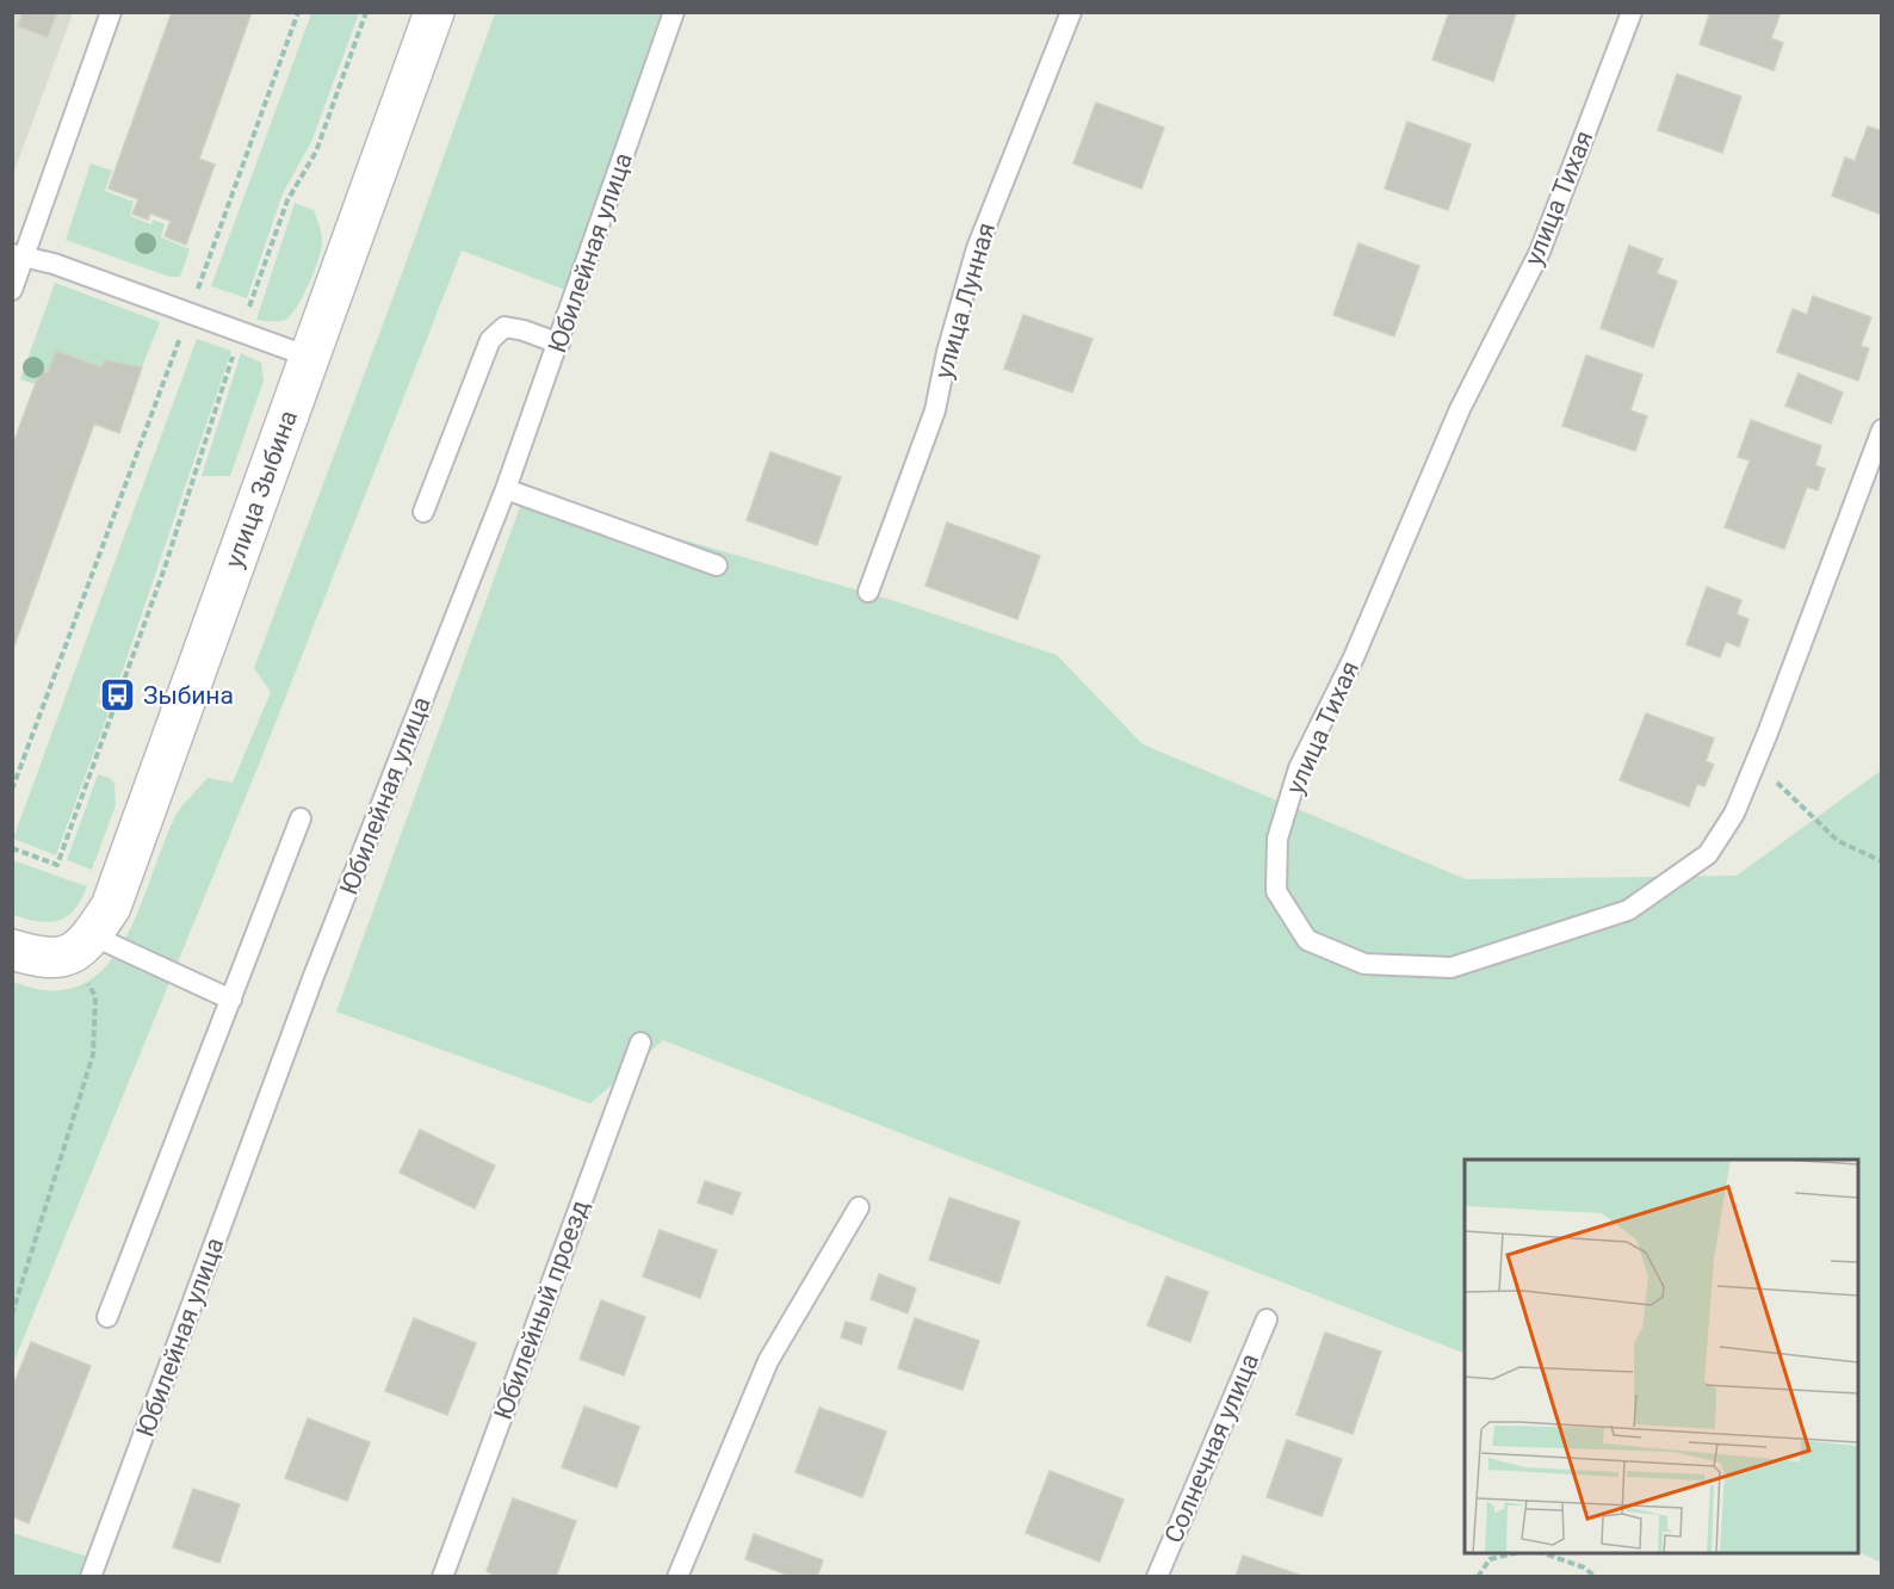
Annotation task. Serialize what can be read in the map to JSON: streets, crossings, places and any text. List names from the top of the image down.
{
  "streets": {
    "street": ["улица Зыбина"],
    "lane": [
      "улица Тихая",
      "Юбилейная улица",
      "улица Лунная",
      "Юбилейный проезд",
      "Солнечная улица"
    ]
  },
  "places": {
    "bus stop": ["Зыбина"]
  }
}
